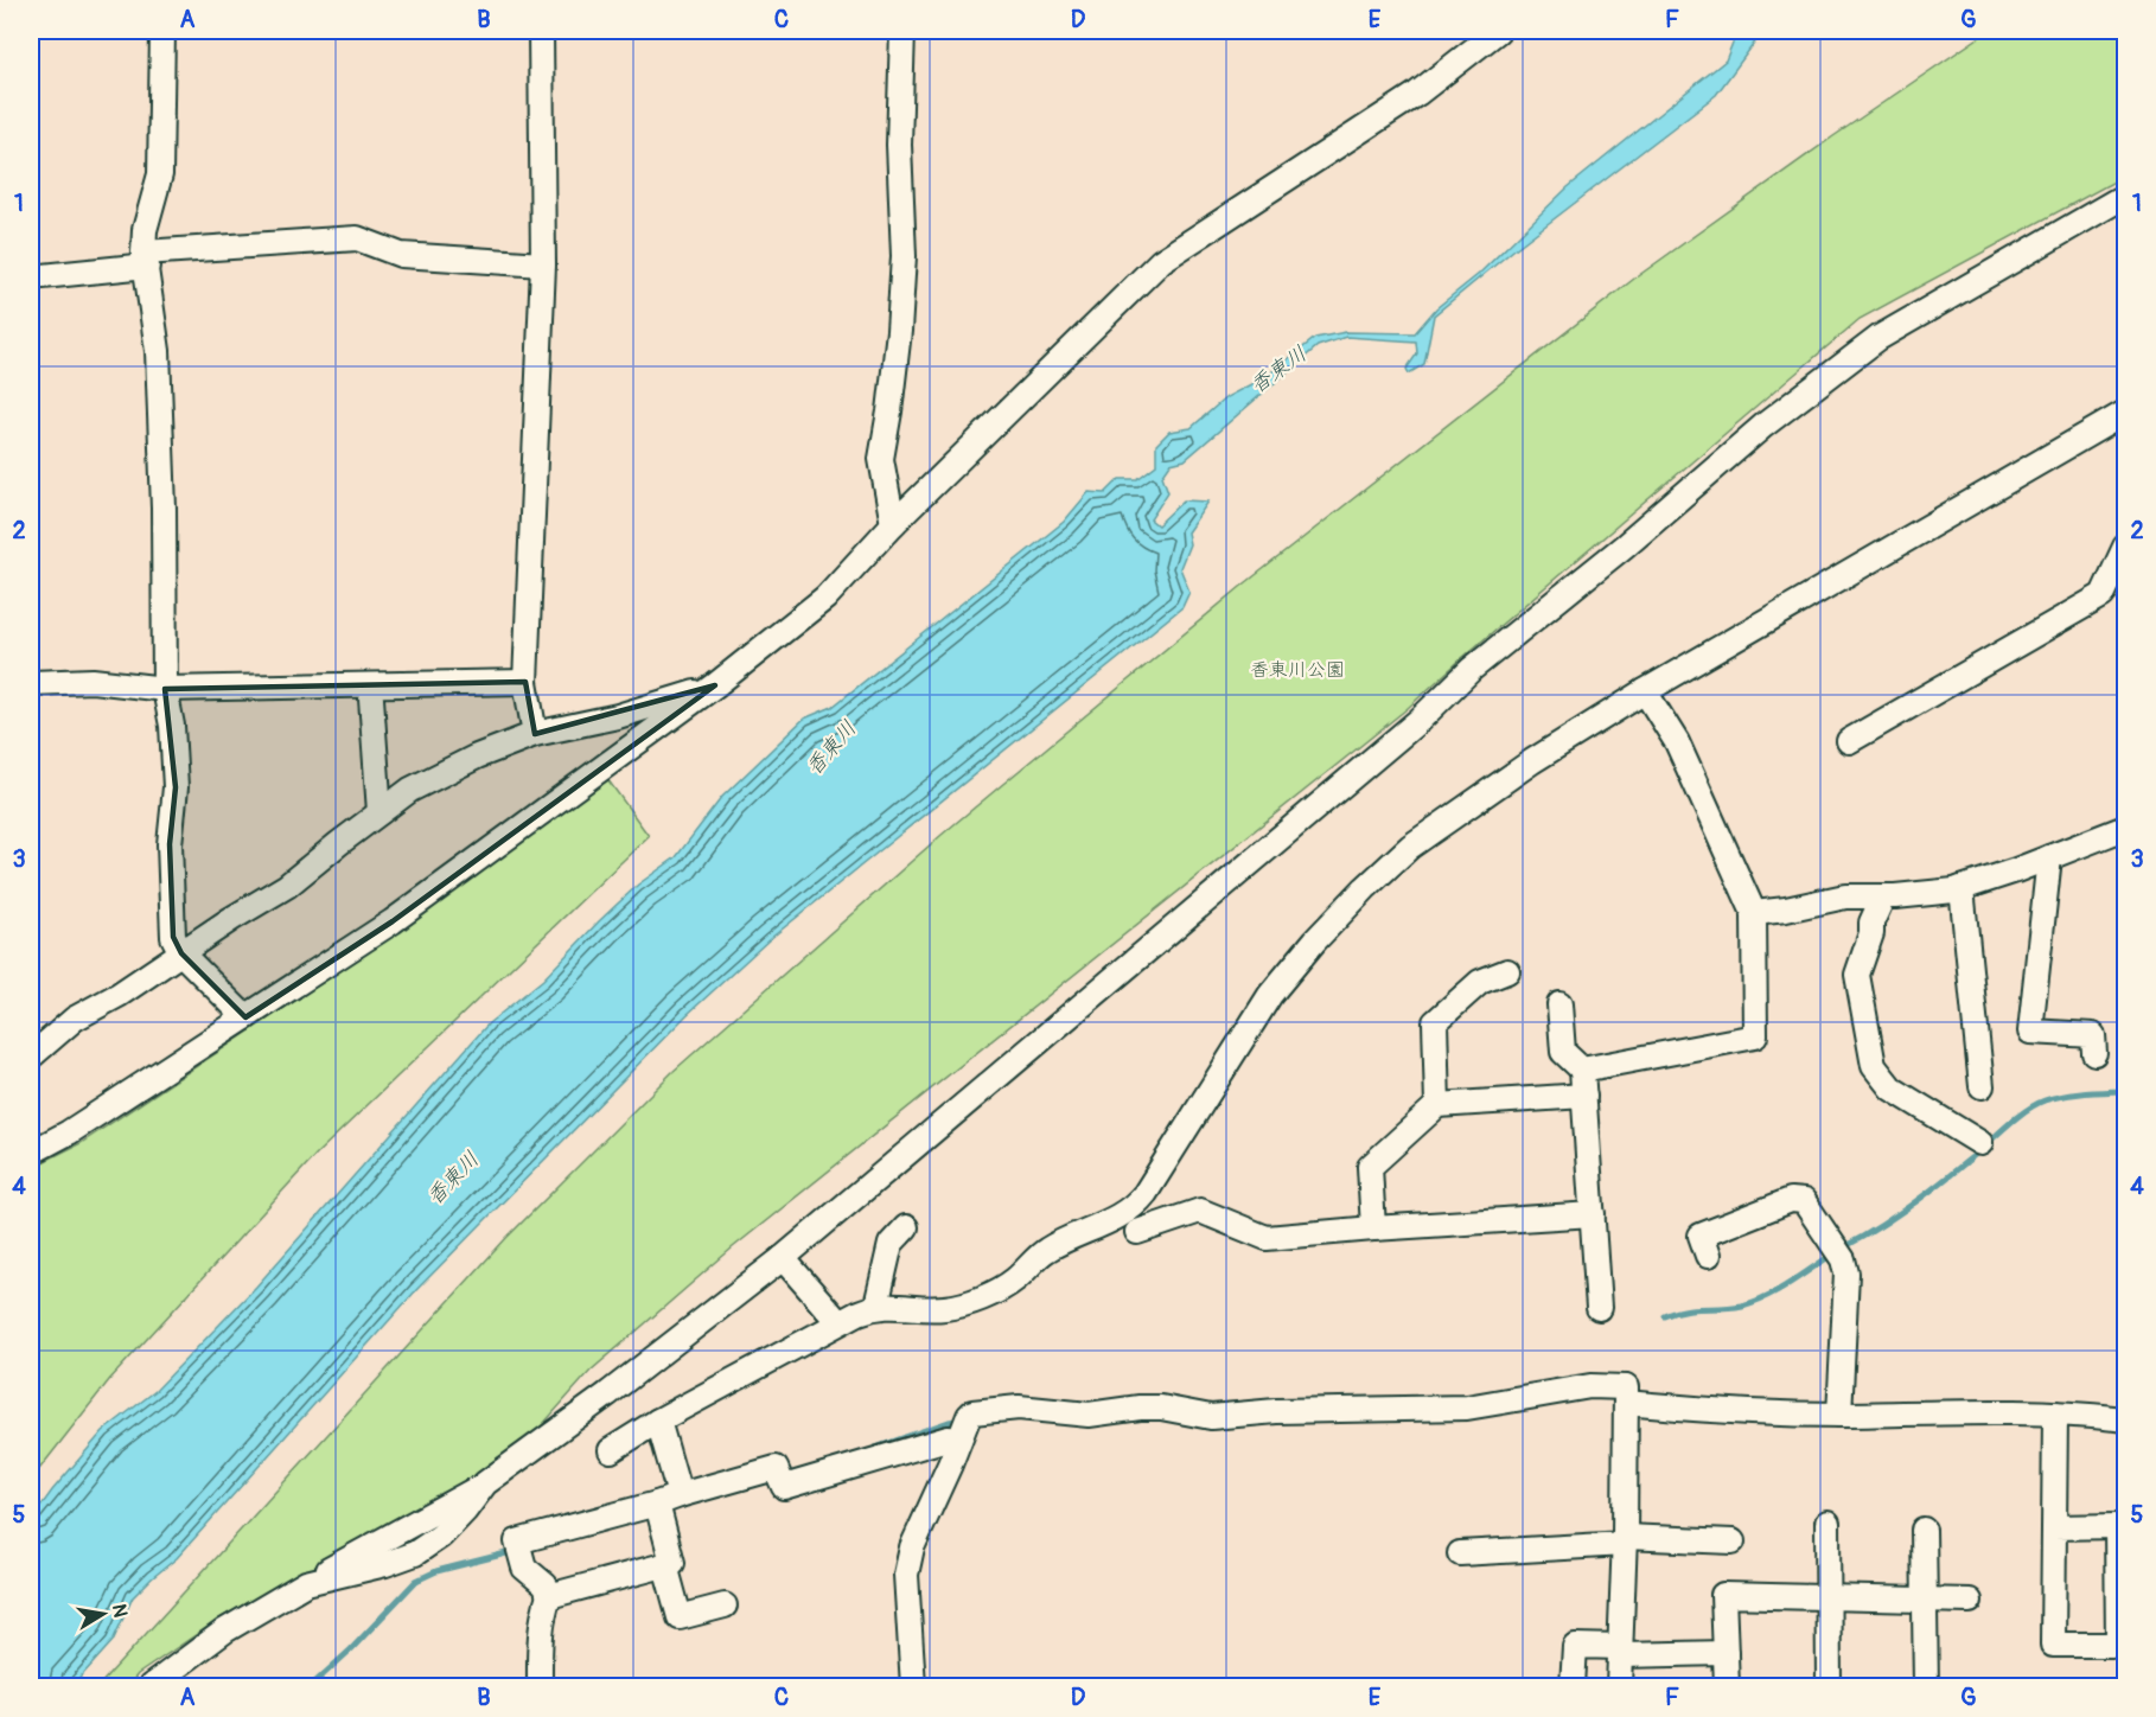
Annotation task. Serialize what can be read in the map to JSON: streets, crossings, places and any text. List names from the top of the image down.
{
  "water": ["香東川"],
  "parks": ["香東川公園"],
  "north": "right",
  "grid": {
    "columns": [
      "A",
      "B",
      "C",
      "D",
      "E",
      "F",
      "G"
    ],
    "rows": [
      "1",
      "2",
      "3",
      "4",
      "5"
    ]
  }
}
